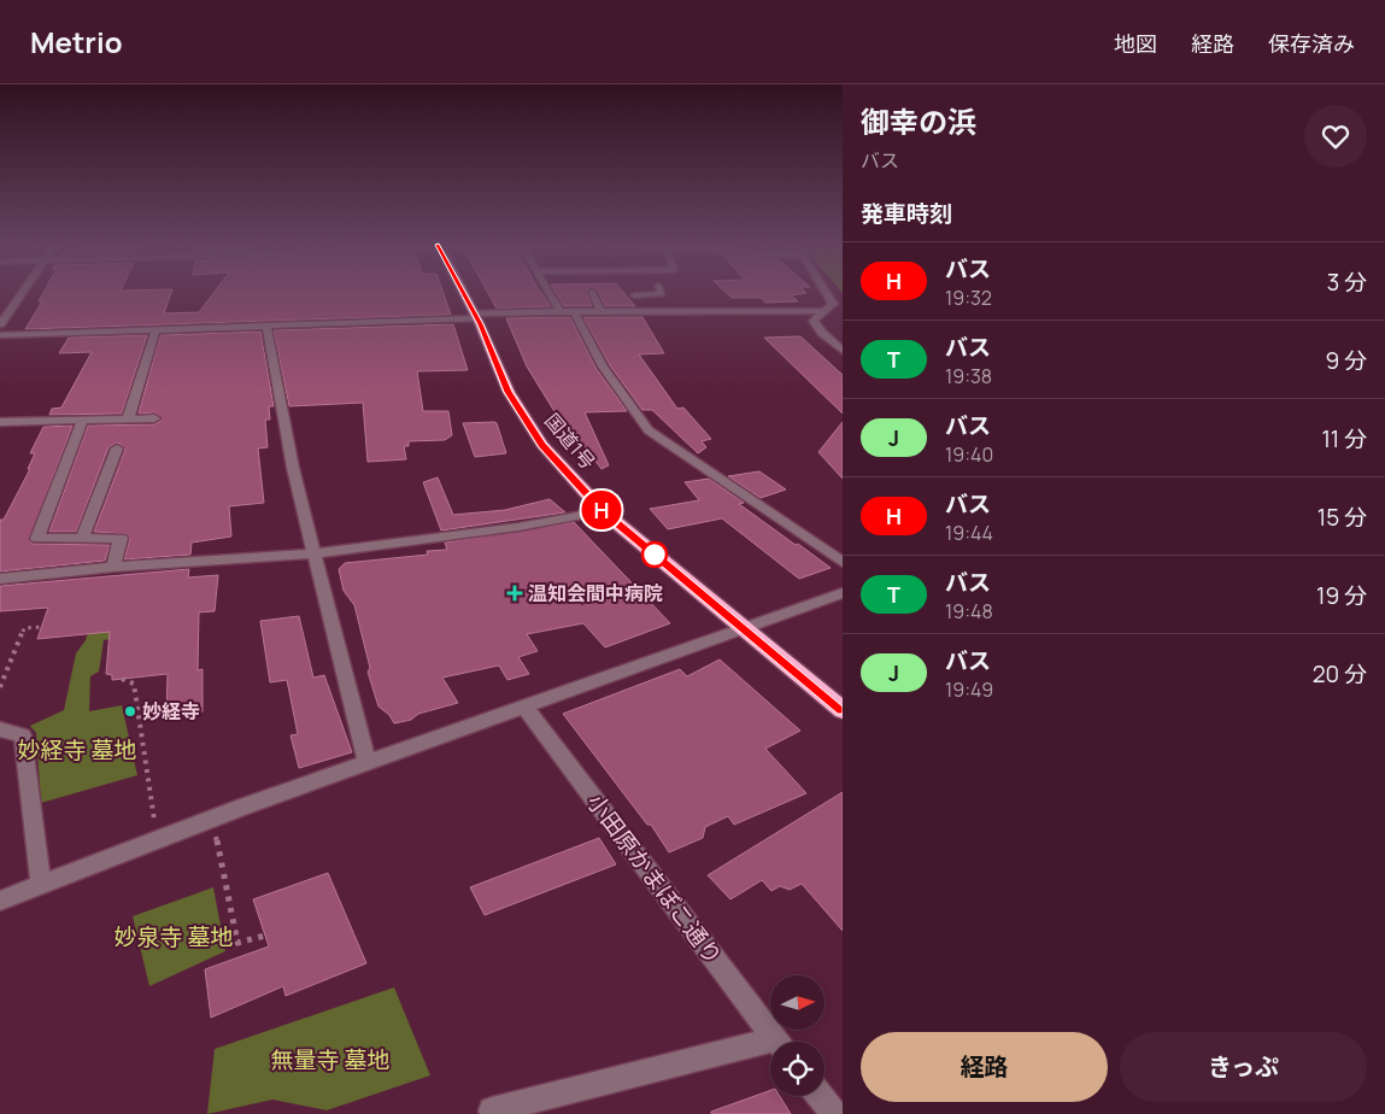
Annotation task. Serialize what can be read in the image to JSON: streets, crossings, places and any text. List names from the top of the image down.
{
  "streets": {
    "highway": ["国道1号"],
    "street": ["小田原かまぼこ通り"]
  },
  "parks": ["妙経寺 墓地", "妙泉寺 墓地", "無量寺 墓地"],
  "places": {
    "health": ["温知会間中病院"],
    "other": ["妙経寺"]
  },
  "lines": ["bus line H"],
  "north": "right",
  "page": {
    "header": "Metrio",
    "nav": ["地図", "経路", "保存済み"],
    "on_map": "H",
    "heading": [
      ["御幸の浜", "バス"],
      "発車時刻"
    ],
    "list": [
      {
        "mark": "H",
        "name": "バス",
        "note": "19:32",
        "value": "3 分"
      },
      {
        "mark": "T",
        "name": "バス",
        "note": "19:38",
        "value": "9 分"
      },
      {
        "mark": "J",
        "name": "バス",
        "note": "19:40",
        "value": "11 分"
      },
      {
        "mark": "H",
        "name": "バス",
        "note": "19:44",
        "value": "15 分"
      },
      {
        "mark": "T",
        "name": "バス",
        "note": "19:48",
        "value": "19 分"
      },
      {
        "mark": "J",
        "name": "バス",
        "note": "19:49",
        "value": "20 分"
      }
    ],
    "buttons": ["経路", "きっぷ"]
  }
}
